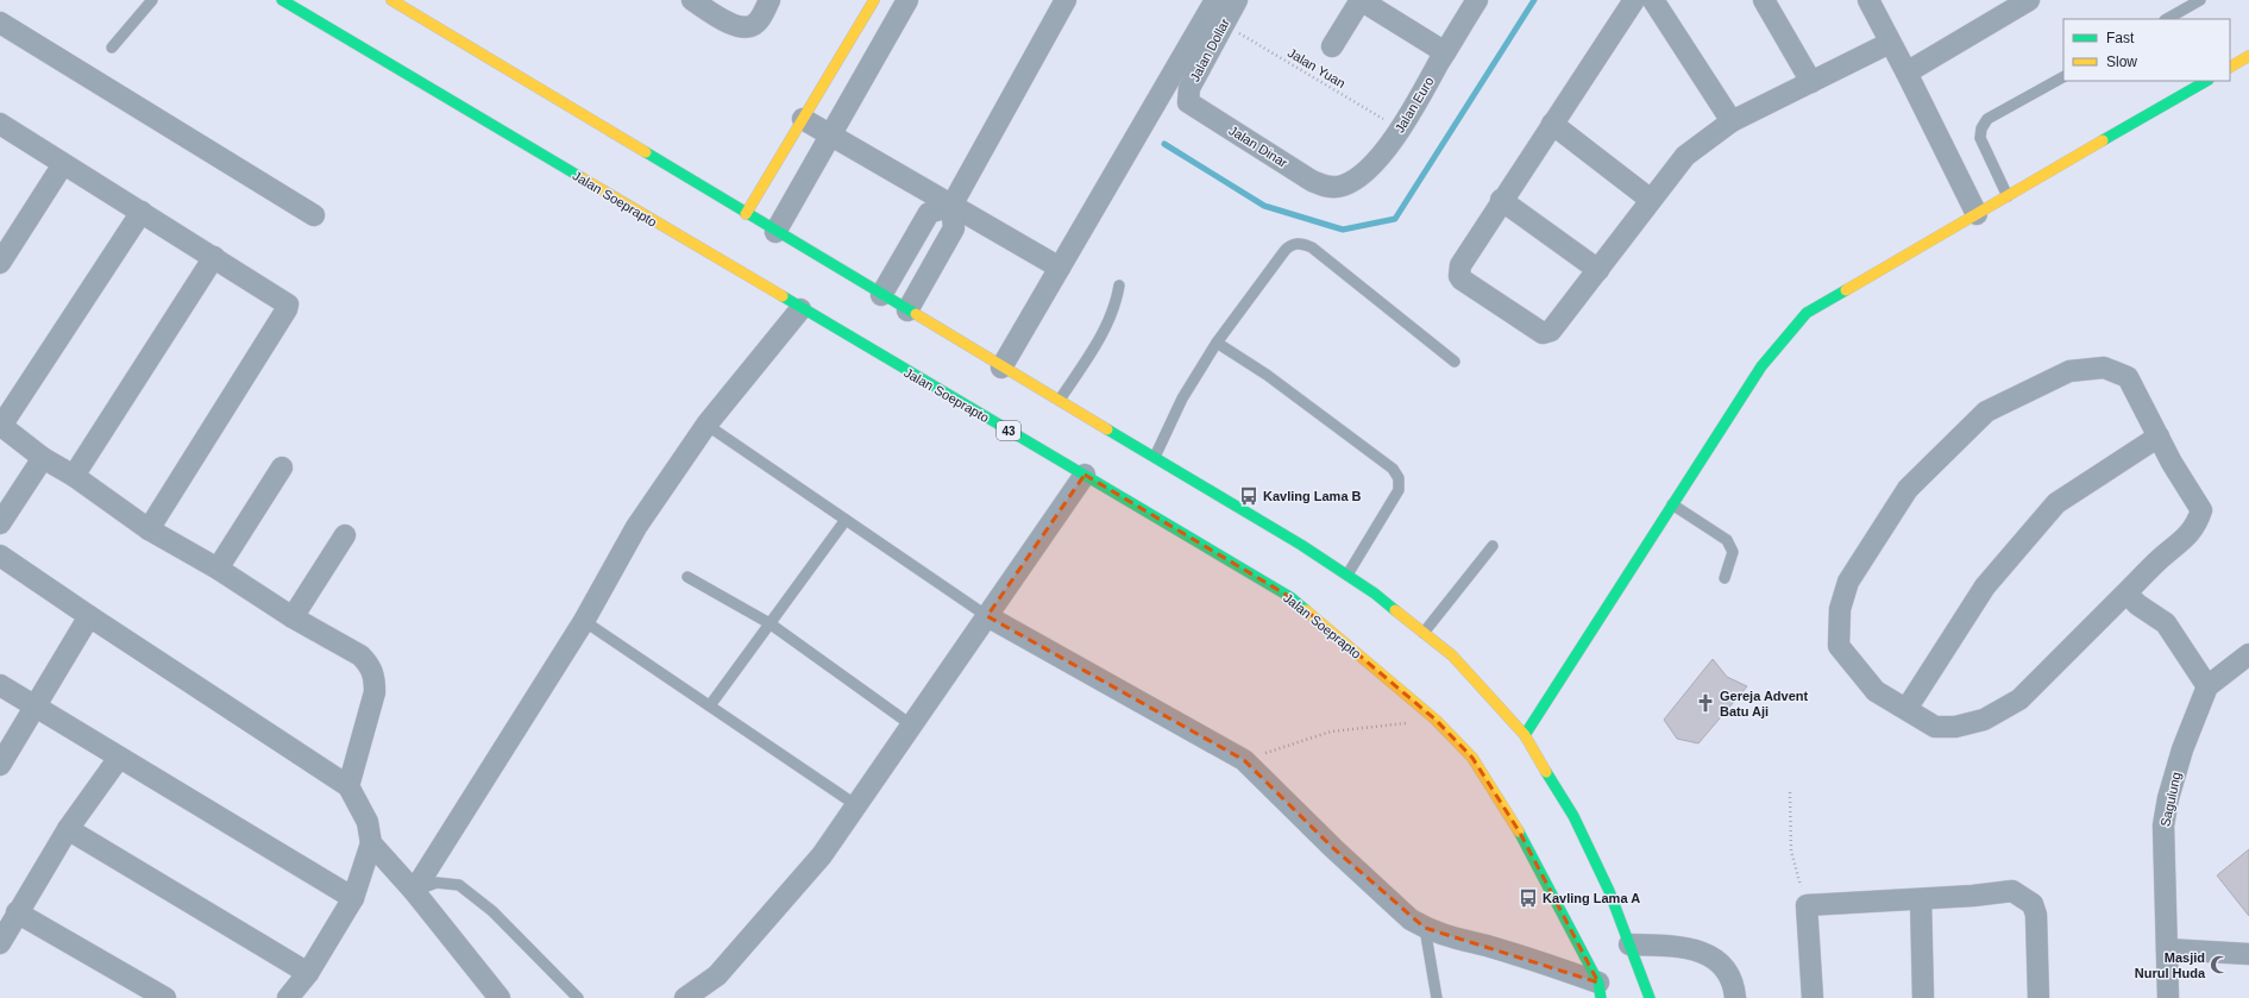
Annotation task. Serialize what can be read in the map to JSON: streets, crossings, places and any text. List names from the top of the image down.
{
  "streets": {
    "main road": ["Jalan Soeprapto", "43"],
    "street": [
      "Jalan Dollar",
      "Jalan Euro",
      "Jalan Dinar",
      "Sagulung"
    ],
    "path": ["Jalan Yuan"]
  },
  "crossings": [
    ["Jalan Dollar", "Jalan Yuan"],
    ["Jalan Dollar", "Jalan Dinar"],
    ["Jalan Yuan", "Jalan Euro"],
    ["Jalan Euro", "Jalan Dinar"]
  ],
  "places": {
    "bus stop": ["Kavling Lama B", "Kavling Lama A"],
    "church": ["Gereja Advent Batu Aji"],
    "mosque": ["Masjid Nurul Huda"]
  },
  "legend": ["Fast", "Slow"]
}
